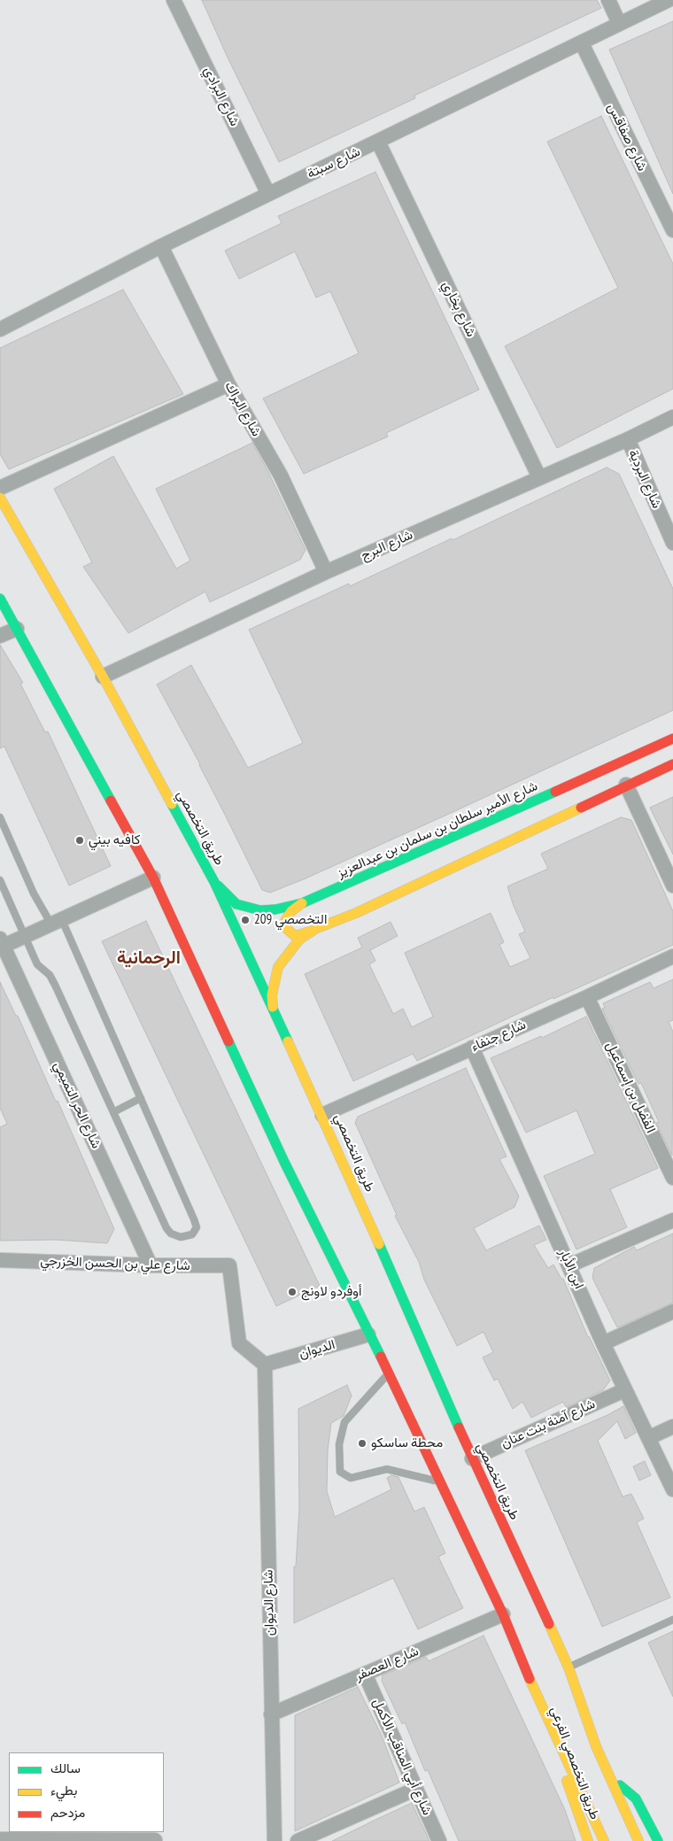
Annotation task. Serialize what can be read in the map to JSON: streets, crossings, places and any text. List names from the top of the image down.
{
  "streets": {
    "main road": ["طريق التخصصي", "شارع الأمير سلطان بن سلمان بن عبدالعزيز", "طريق التخصصي الفرعي"],
    "street": [
      "شارع البرادي",
      "شارع صفاقس",
      "شارع سبتة",
      "شارع بخاري",
      "شارع البراك",
      "شارع البردية",
      "شارع البرج",
      "شارع جنفاء",
      "الفضل بن إسماعيل",
      "شارع الحر التميمي",
      "شارع علي بن الحسن الخزرجي",
      "ابن الأبار",
      "الديوان",
      "شارع آمنة بنت عنان",
      "شارع الديوان",
      "شارع العصفر",
      "شارع أبي المناقب الأكمل"
    ]
  },
  "crossings": [
    ["شارع البرادي", "شارع سبتة"],
    ["شارع صفاقس", "شارع سبتة"],
    ["شارع سبتة", "شارع بخاري"],
    ["شارع سبتة", "شارع البراك"],
    ["شارع بخاري", "شارع البرج"],
    ["شارع البراك", "شارع البرج"],
    ["شارع البردية", "شارع البرج"],
    ["شارع البرج", "طريق التخصصي"],
    ["طريق التخصصي", "شارع الأمير سلطان بن سلمان بن عبدالعزيز"],
    ["طريق التخصصي", "شارع جنفاء"],
    ["طريق التخصصي", "شارع آمنة بنت عنان"],
    ["شارع جنفاء", "الفضل بن إسماعيل"],
    ["شارع جنفاء", "ابن الأبار"],
    ["شارع الحر التميمي", "شارع علي بن الحسن الخزرجي"],
    ["شارع علي بن الحسن الخزرجي", "الديوان"],
    ["شارع علي بن الحسن الخزرجي", "شارع الديوان"],
    ["ابن الأبار", "شارع آمنة بنت عنان"],
    ["الديوان", "شارع الديوان"],
    ["شارع الديوان", "شارع العصفر"],
    ["شارع العصفر", "شارع أبي المناقب الأكمل"]
  ],
  "districts": ["الرحمانية"],
  "places": [
    "كافيه بيني",
    "التخصصي 209",
    "أوفردو لاونج",
    "محطة ساسكو"
  ],
  "legend": ["سالك", "بطيء", "مزدحم"]
}
